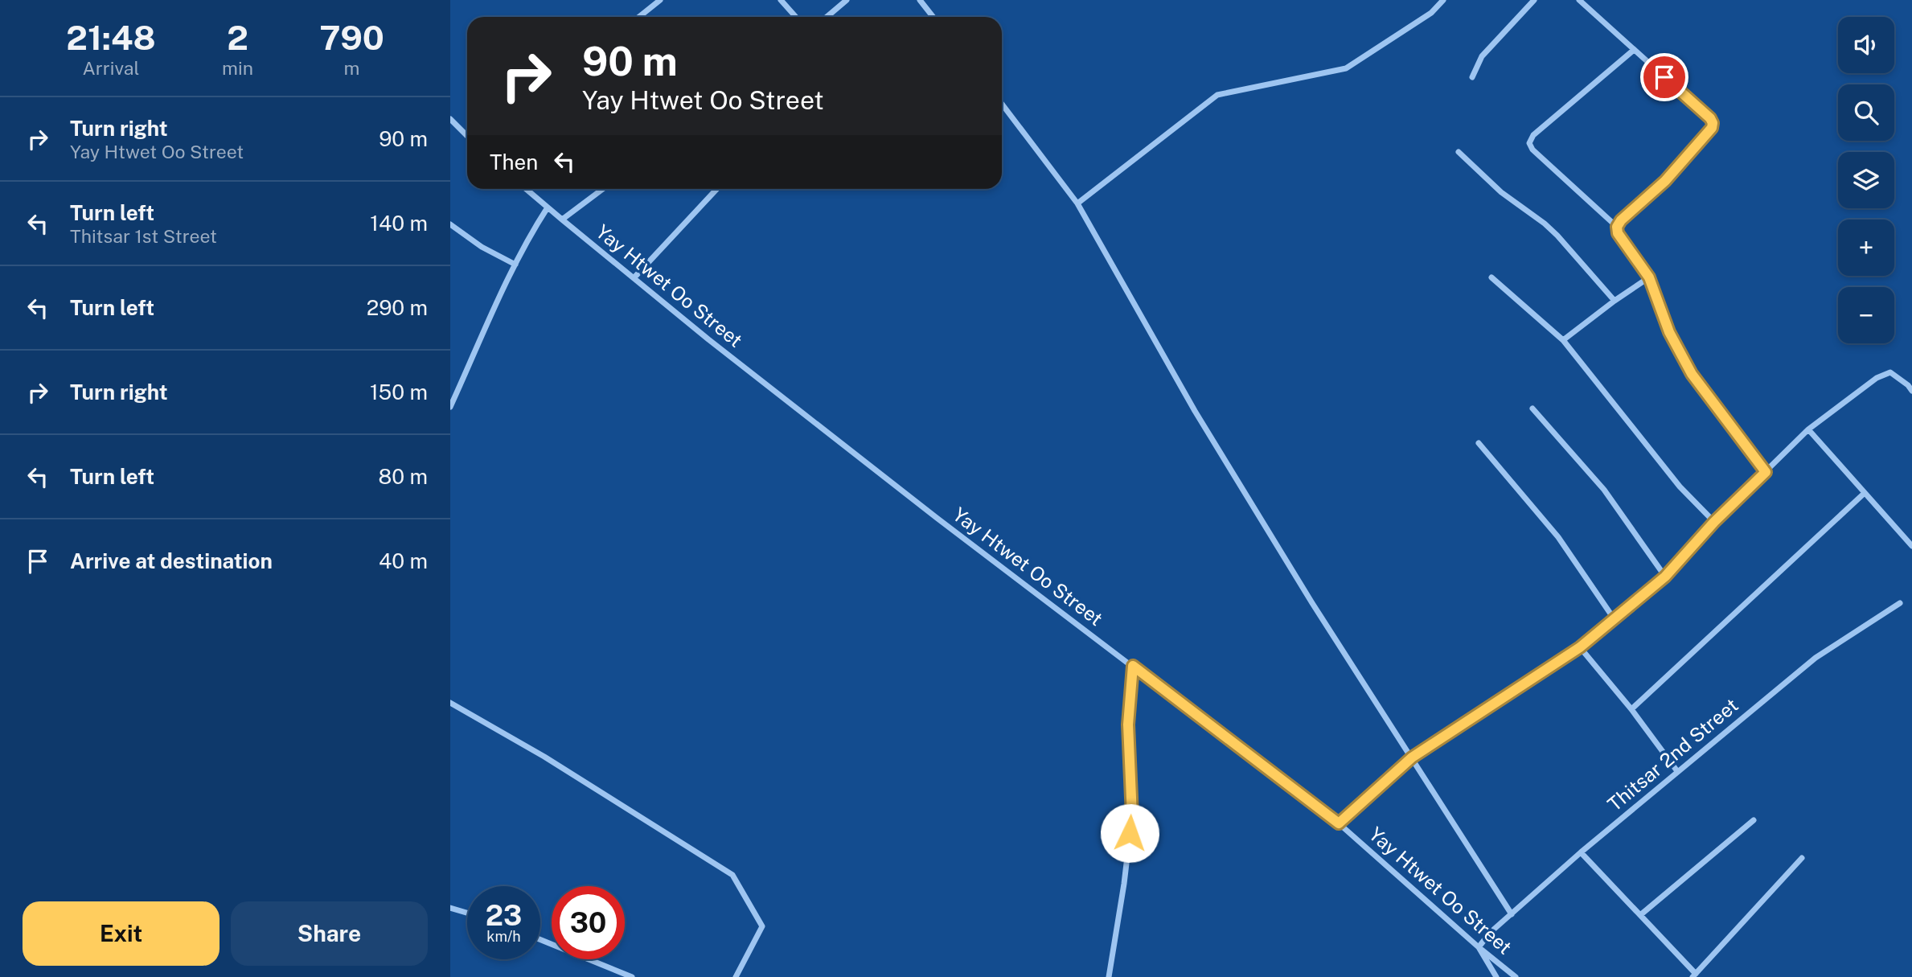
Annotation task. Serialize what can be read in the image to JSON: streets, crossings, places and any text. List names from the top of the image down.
{
  "streets": {
    "street": ["Yay Htwet Oo Street", "Thitsar 2nd Street"]
  },
  "crossings": [
    ["Yay Htwet Oo Street", "Thitsar 2nd Street"]
  ],
  "page": {
    "eta": [
      "21:48",
      "Arrival",
      "2",
      "min",
      "790",
      "m"
    ],
    "map_buttons": ["+", "−"],
    "turn": ["90 m", "Yay Htwet Oo Street"],
    "list": [
      {
        "name": "Turn right",
        "note": "Yay Htwet Oo Street",
        "value": "90 m"
      },
      {
        "name": "Turn left",
        "note": "Thitsar 1st Street",
        "value": "140 m"
      },
      {
        "name": "Turn left",
        "value": "290 m"
      },
      {
        "name": "Turn right",
        "value": "150 m"
      },
      {
        "name": "Turn left",
        "value": "80 m"
      },
      {
        "name": "Arrive at destination",
        "value": "40 m"
      }
    ],
    "then": "Then",
    "speed": "23 km/h",
    "limit": "30",
    "buttons": ["Exit", "Share"]
  }
}
